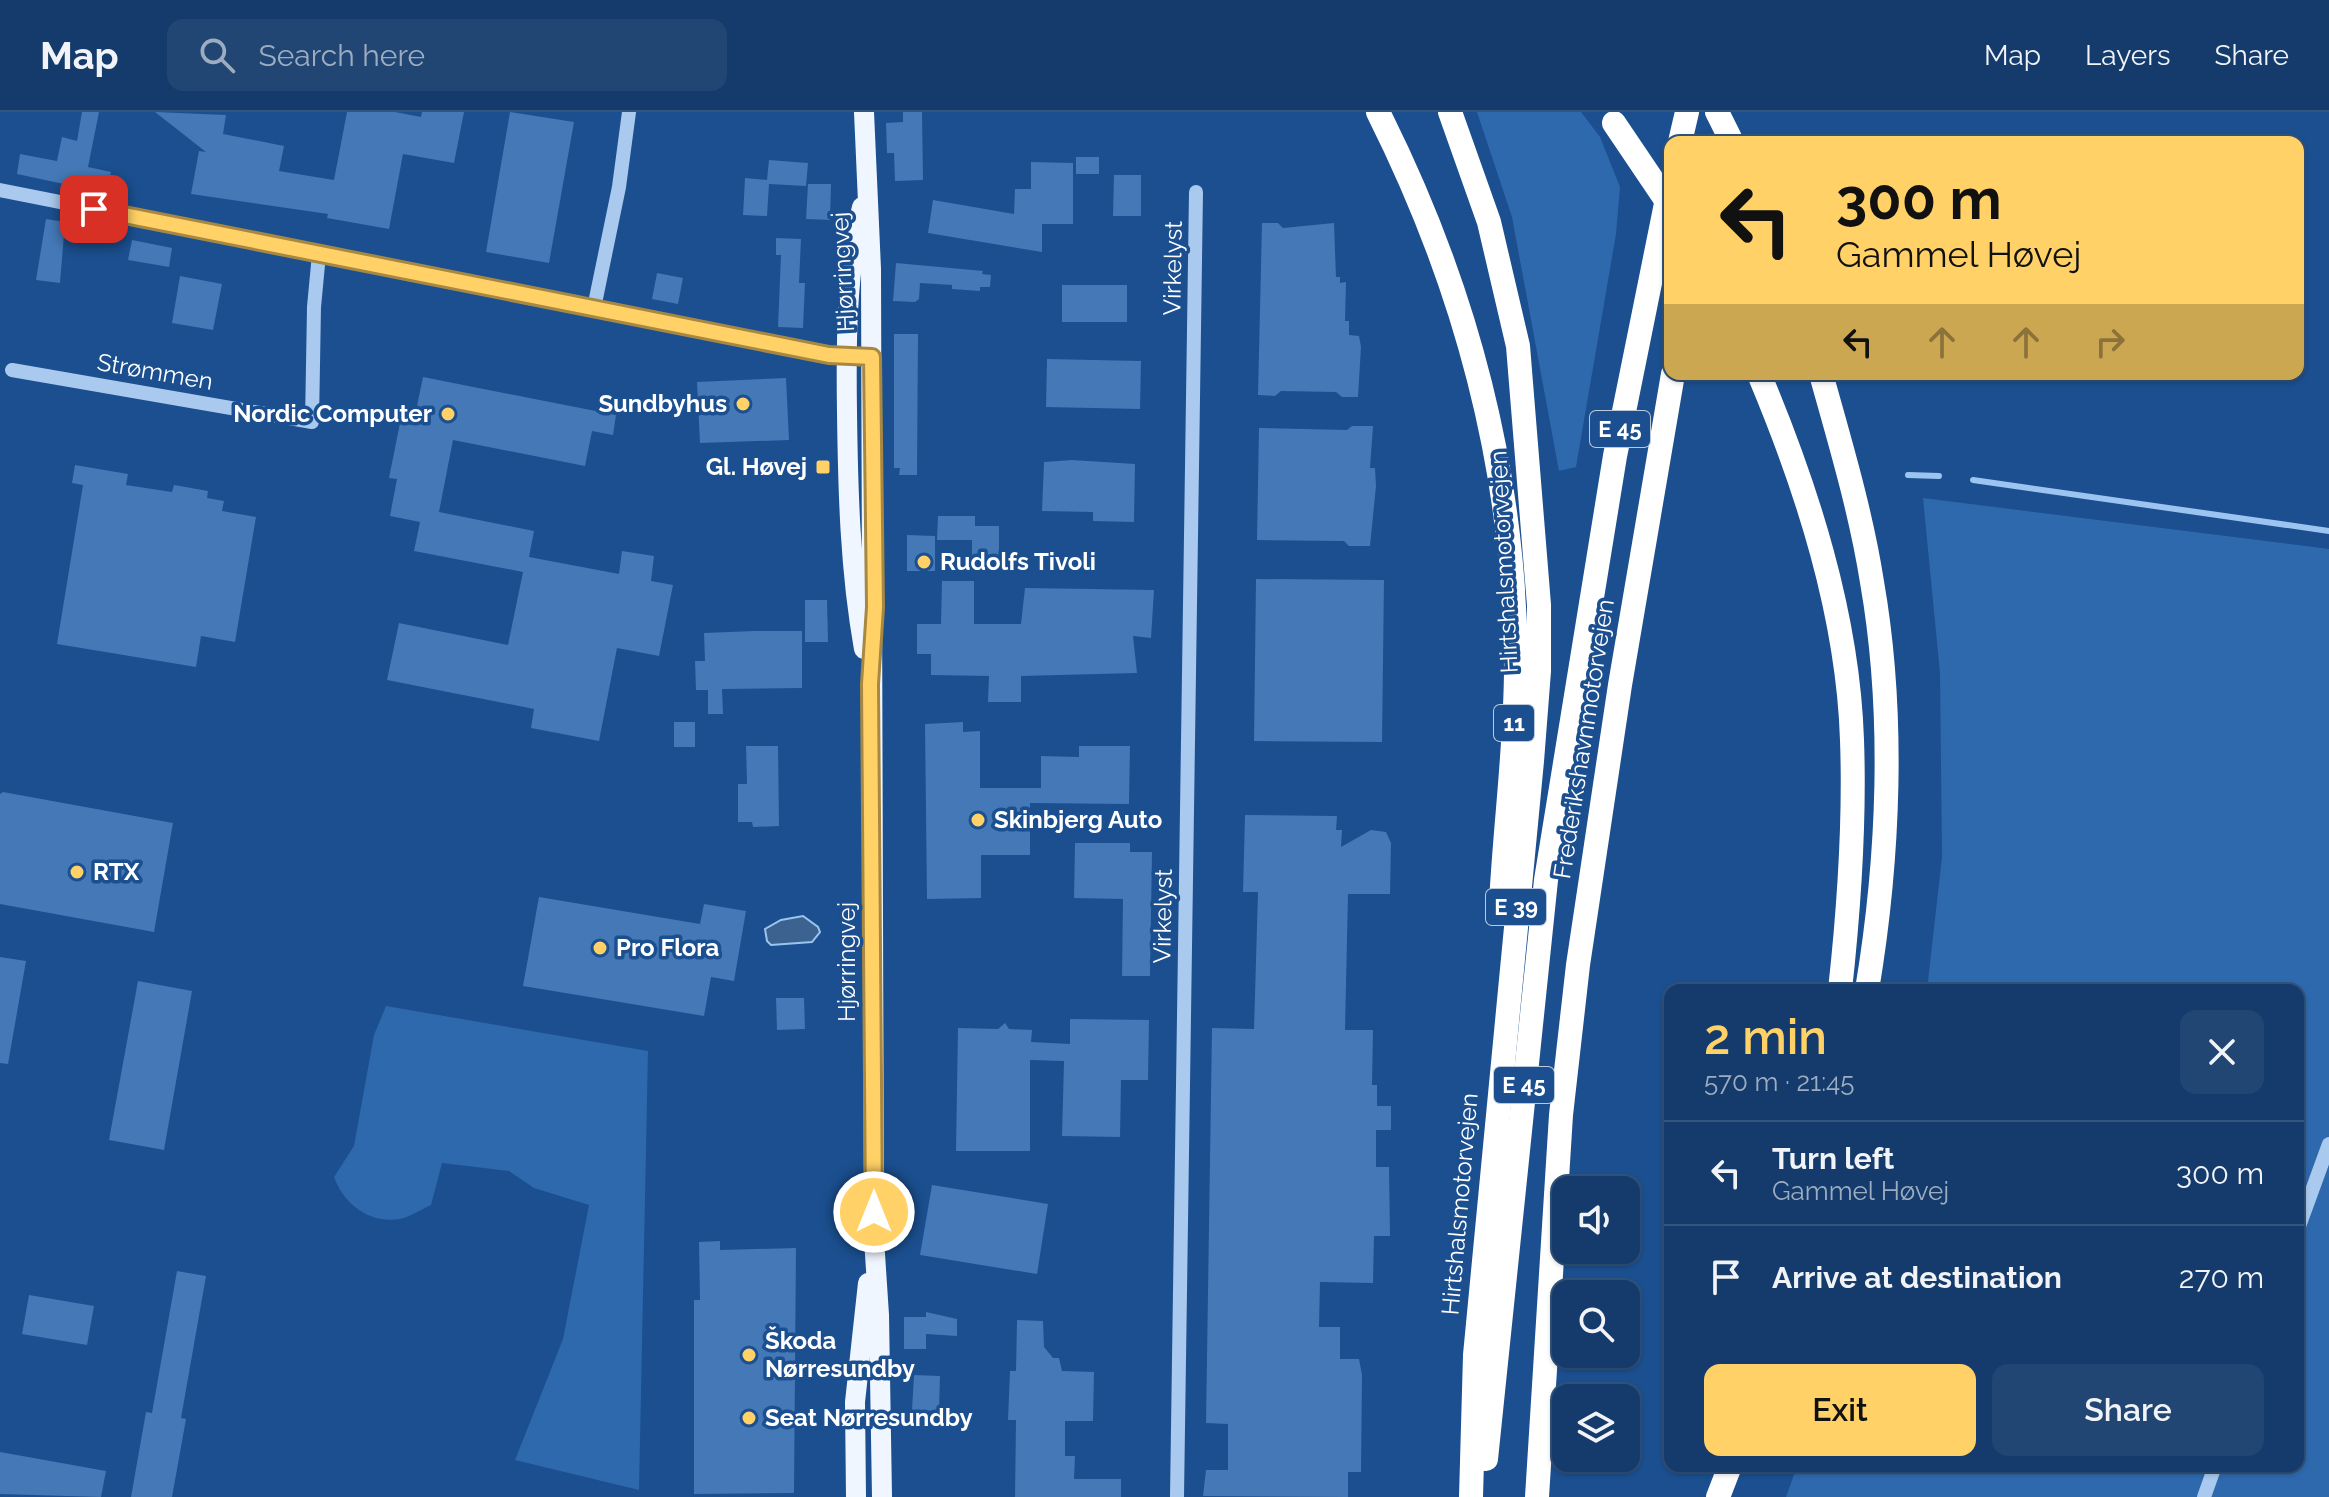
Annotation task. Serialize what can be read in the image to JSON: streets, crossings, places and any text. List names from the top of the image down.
{
  "streets": {
    "highway": [
      "E 45",
      "Hirtshalsmotorvejen",
      "11",
      "Frederikshavnmotorvejen",
      "E 39"
    ],
    "main road": ["Hjørringvej"],
    "street": ["Virkelyst", "Strømmen"]
  },
  "crossings": [
    ["Hirtshalsmotorvejen", "11"]
  ],
  "places": {
    "other": [
      "Sundbyhus",
      "Nordic Computer",
      "Rudolfs Tivoli",
      "Skinbjerg Auto",
      "RTX",
      "Pro Flora",
      "Škoda Nørresundby",
      "Seat Nørresundby"
    ],
    "transit": ["Gl. Høvej"]
  },
  "page": {
    "header": "Map",
    "search": "Search here",
    "nav": ["Map", "Layers", "Share"],
    "turn": ["300 m", "Gammel Høvej"],
    "heading": ["2 min", "570 m · 21:45"],
    "list": [
      {
        "name": "Turn left",
        "note": "Gammel Høvej",
        "value": "300 m"
      },
      {
        "name": "Arrive at destination",
        "value": "270 m"
      }
    ],
    "buttons": ["Exit", "Share"]
  }
}
